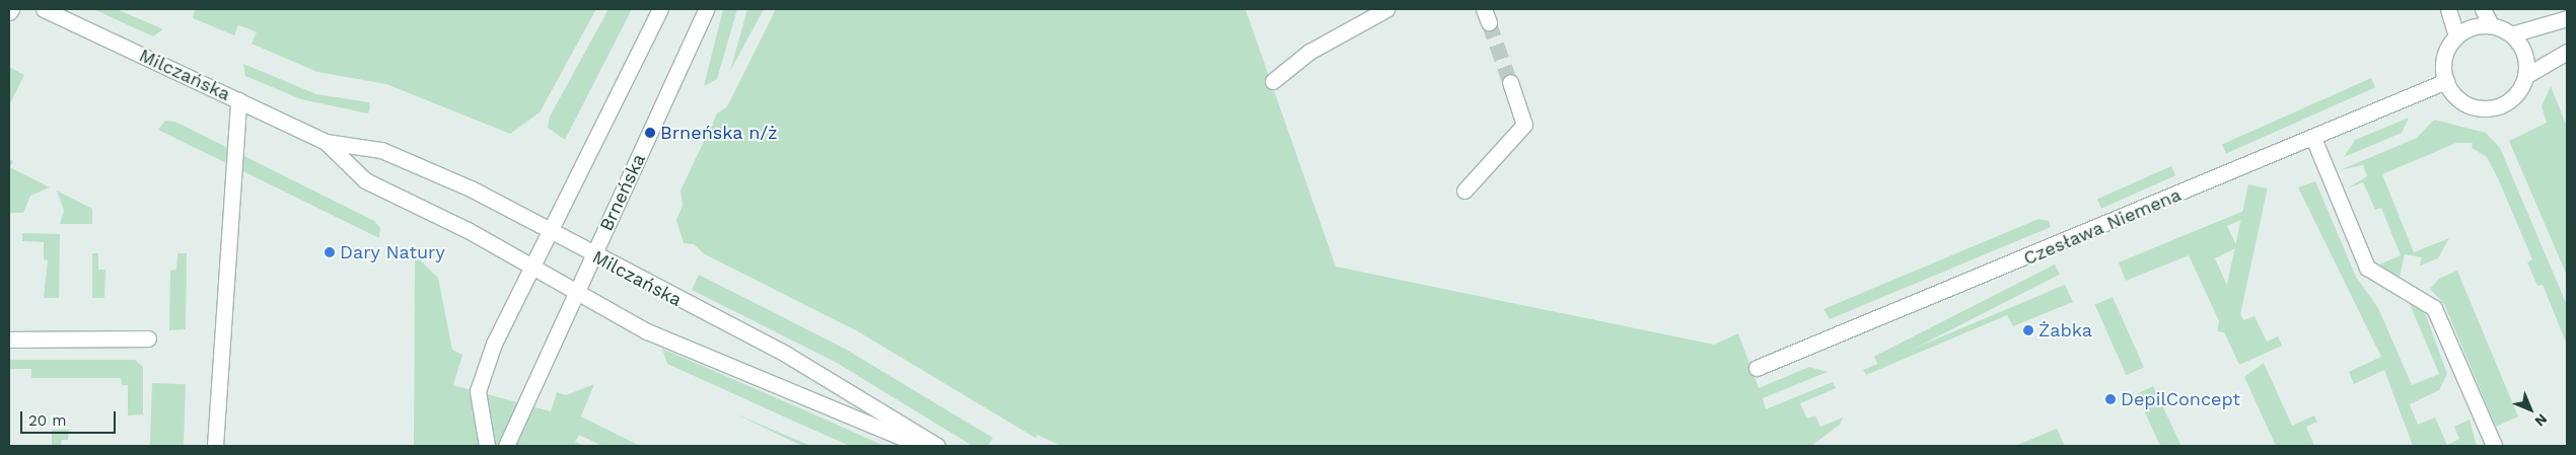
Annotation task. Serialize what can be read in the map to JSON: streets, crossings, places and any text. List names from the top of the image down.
{
  "streets": {
    "street": ["Milczańska", "Brneńska", "Czesława Niemena"]
  },
  "crossings": [
    ["Milczańska", "Brneńska"]
  ],
  "places": [
    "Brneńska n/ż",
    "Dary Natury",
    "Żabka",
    "DepilConcept"
  ],
  "scale_bar": "20 m",
  "north": "bottom right"
}
